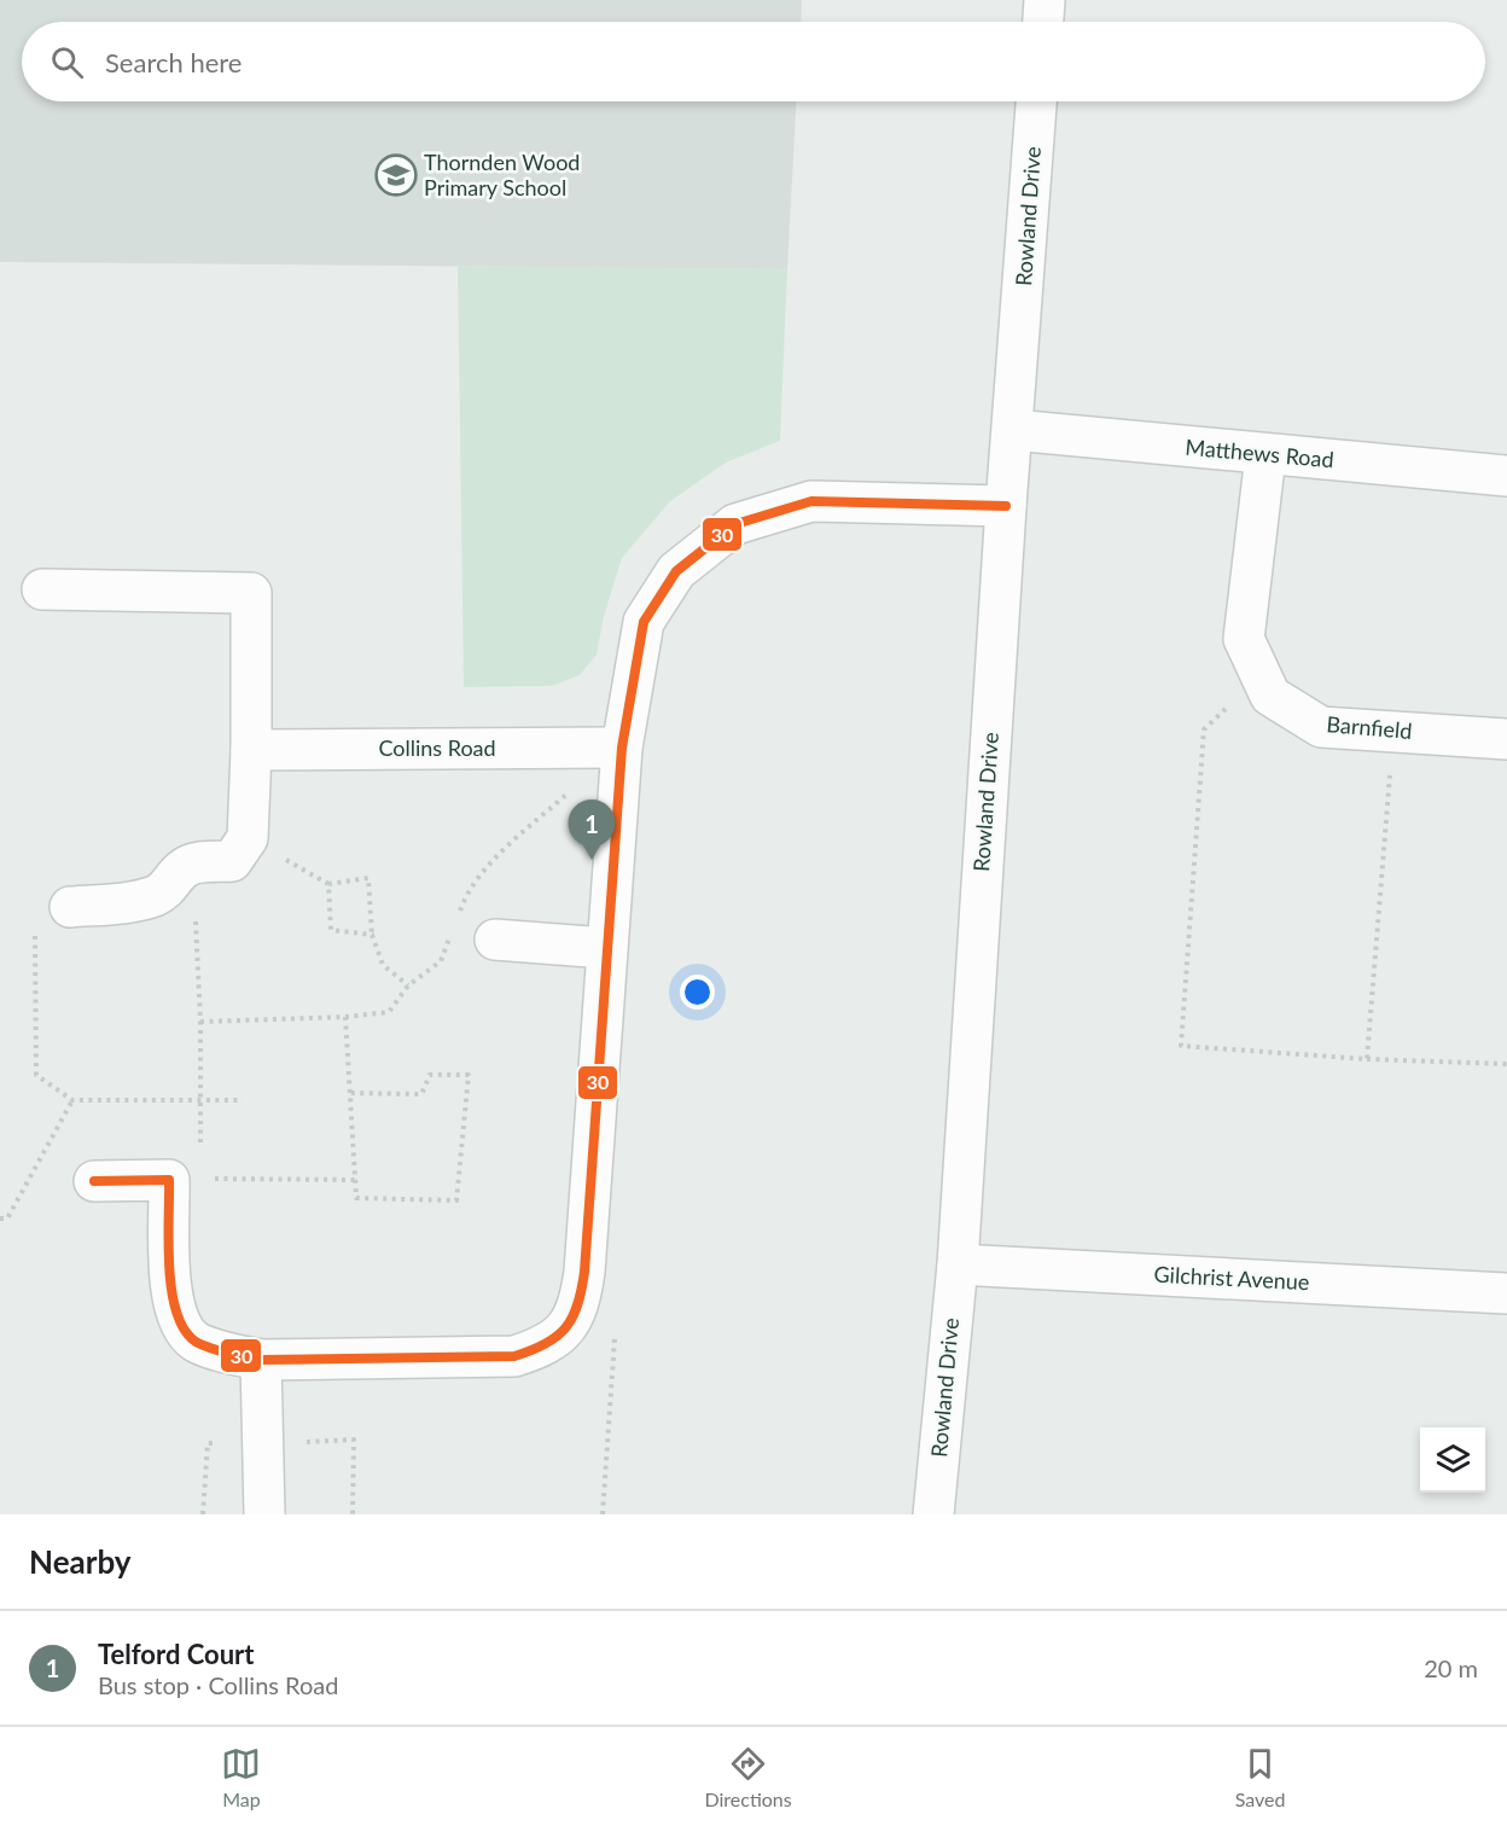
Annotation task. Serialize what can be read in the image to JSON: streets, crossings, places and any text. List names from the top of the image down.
{
  "streets": {
    "street": [
      "Rowland Drive",
      "Matthews Road",
      "Barnfield",
      "Collins Road",
      "Gilchrist Avenue"
    ]
  },
  "crossings": [
    ["Rowland Drive", "Matthews Road"],
    ["Rowland Drive", "Gilchrist Avenue"],
    ["Matthews Road", "Barnfield"]
  ],
  "places": {
    "school or university": ["Thornden Wood Primary School"]
  },
  "lines": ["transit line 30"],
  "page": {
    "search": "Search here",
    "pins": "1",
    "heading": "Nearby",
    "list": [
      {
        "mark": "1",
        "name": "Telford Court",
        "note": "Bus stop · Collins Road",
        "value": "20 m"
      }
    ],
    "nav": ["Map", "Directions", "Saved"]
  }
}
